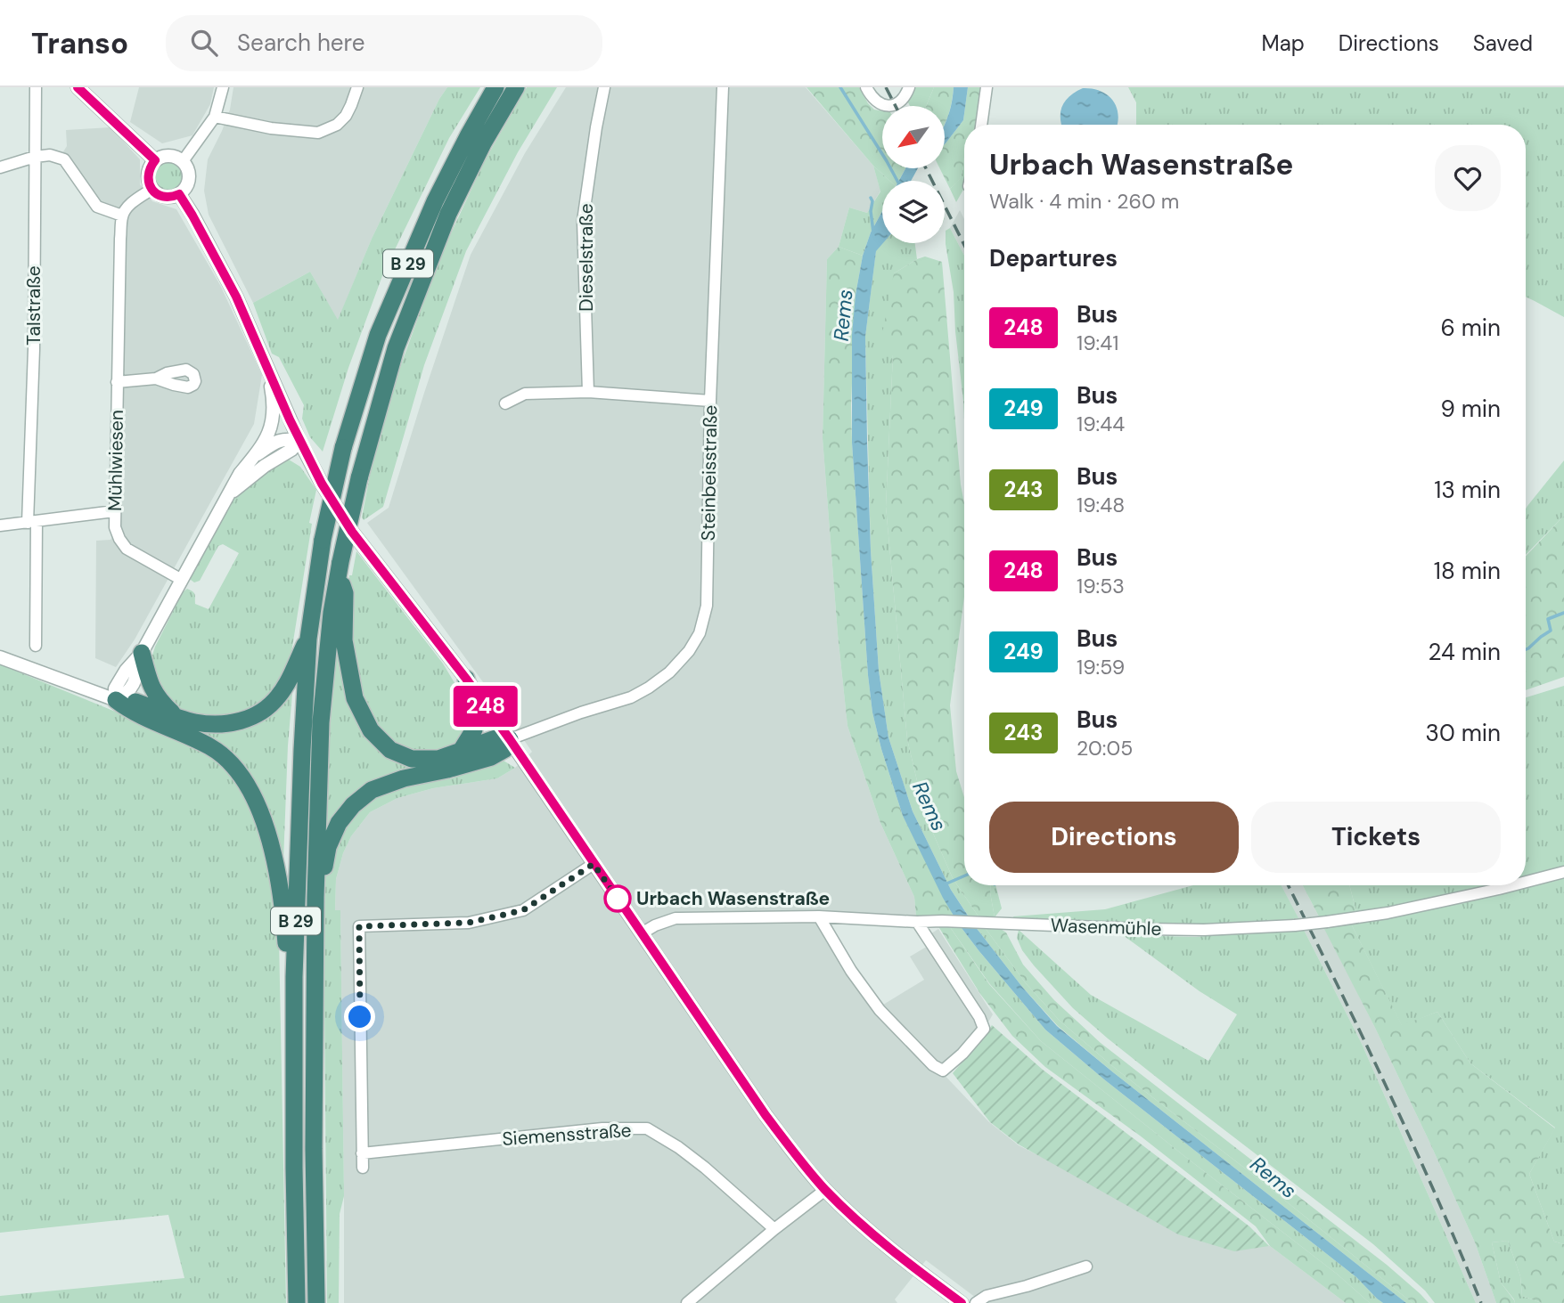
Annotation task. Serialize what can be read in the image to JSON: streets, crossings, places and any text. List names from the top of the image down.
{
  "streets": {
    "highway": ["B 29"],
    "street": [
      "Dieselstraße",
      "Talstraße",
      "Mühlwiesen",
      "Steinbeisstraße",
      "Wasenmühle",
      "Siemensstraße"
    ]
  },
  "water": ["Rems"],
  "places": ["Urbach Wasenstraße"],
  "lines": ["bus line 248"],
  "north": "bottom left",
  "page": {
    "header": "Transo",
    "search": "Search here",
    "nav": ["Map", "Directions", "Saved"],
    "on_map": "248",
    "heading": [
      ["Urbach Wasenstraße", "Walk · 4 min · 260 m"],
      "Departures"
    ],
    "list": [
      {
        "mark": "248",
        "name": "Bus",
        "note": "19:41",
        "value": "6 min"
      },
      {
        "mark": "249",
        "name": "Bus",
        "note": "19:44",
        "value": "9 min"
      },
      {
        "mark": "243",
        "name": "Bus",
        "note": "19:48",
        "value": "13 min"
      },
      {
        "mark": "248",
        "name": "Bus",
        "note": "19:53",
        "value": "18 min"
      },
      {
        "mark": "249",
        "name": "Bus",
        "note": "19:59",
        "value": "24 min"
      },
      {
        "mark": "243",
        "name": "Bus",
        "note": "20:05",
        "value": "30 min"
      }
    ],
    "buttons": ["Directions", "Tickets"]
  }
}
